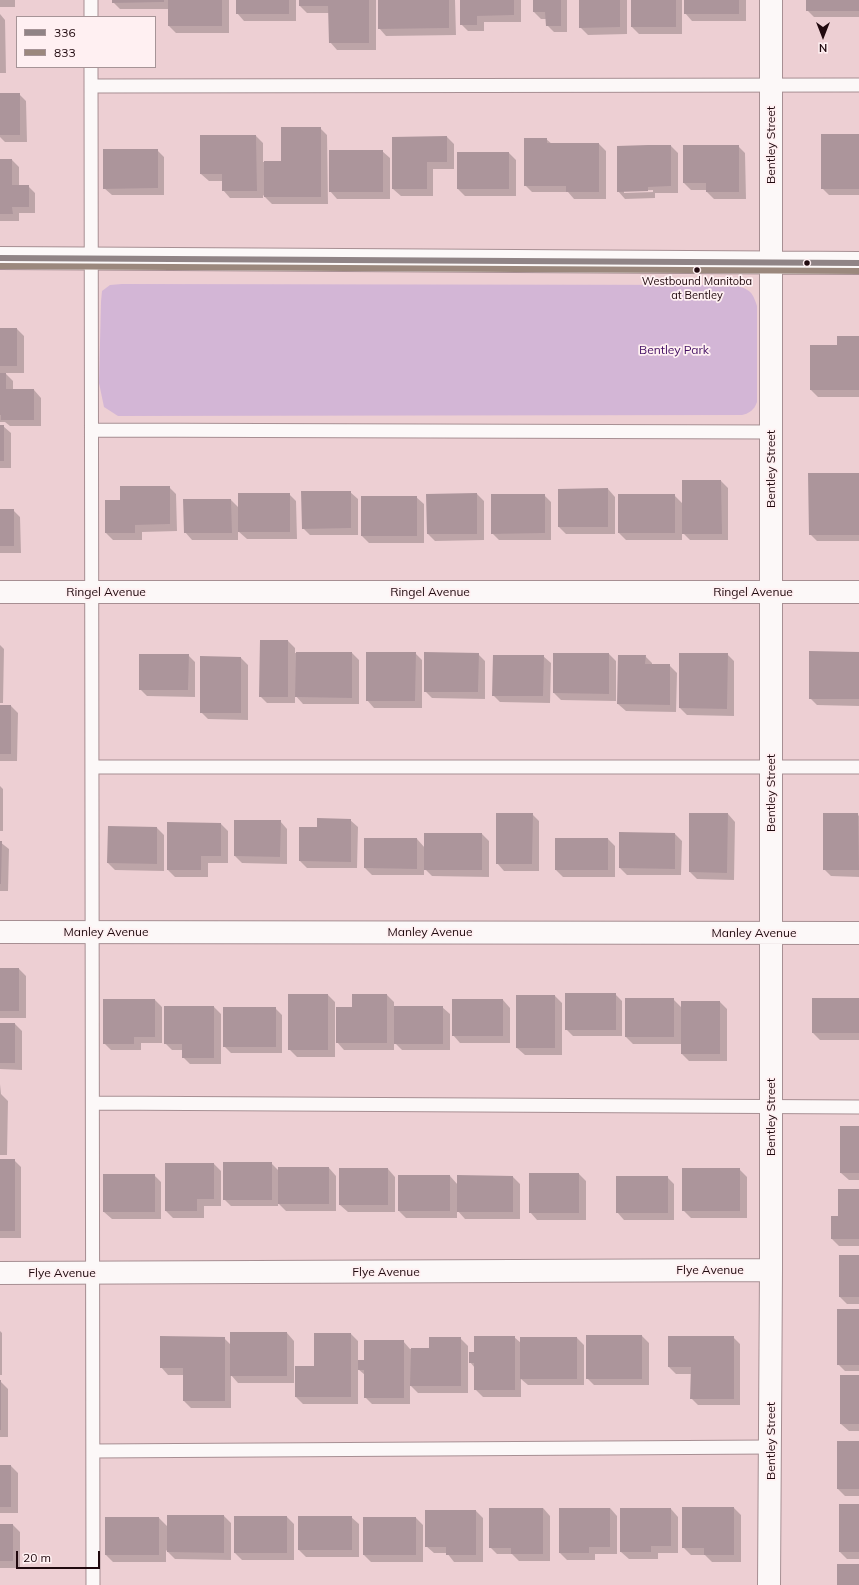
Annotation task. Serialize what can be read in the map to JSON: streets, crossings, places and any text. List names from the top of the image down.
{
  "streets": {
    "street": [
      "Bentley Street",
      "Ringel Avenue",
      "Manley Avenue",
      "Flye Avenue"
    ]
  },
  "crossings": [
    ["Bentley Street", "Ringel Avenue"],
    ["Bentley Street", "Manley Avenue"],
    ["Bentley Street", "Flye Avenue"]
  ],
  "parks": ["Bentley Park"],
  "places": ["Westbound Manitoba at Bentley"],
  "lines": ["transit line 336", "transit line 833"],
  "legend": ["336", "833"],
  "scale_bar": "20 m",
  "north": "bottom"
}
